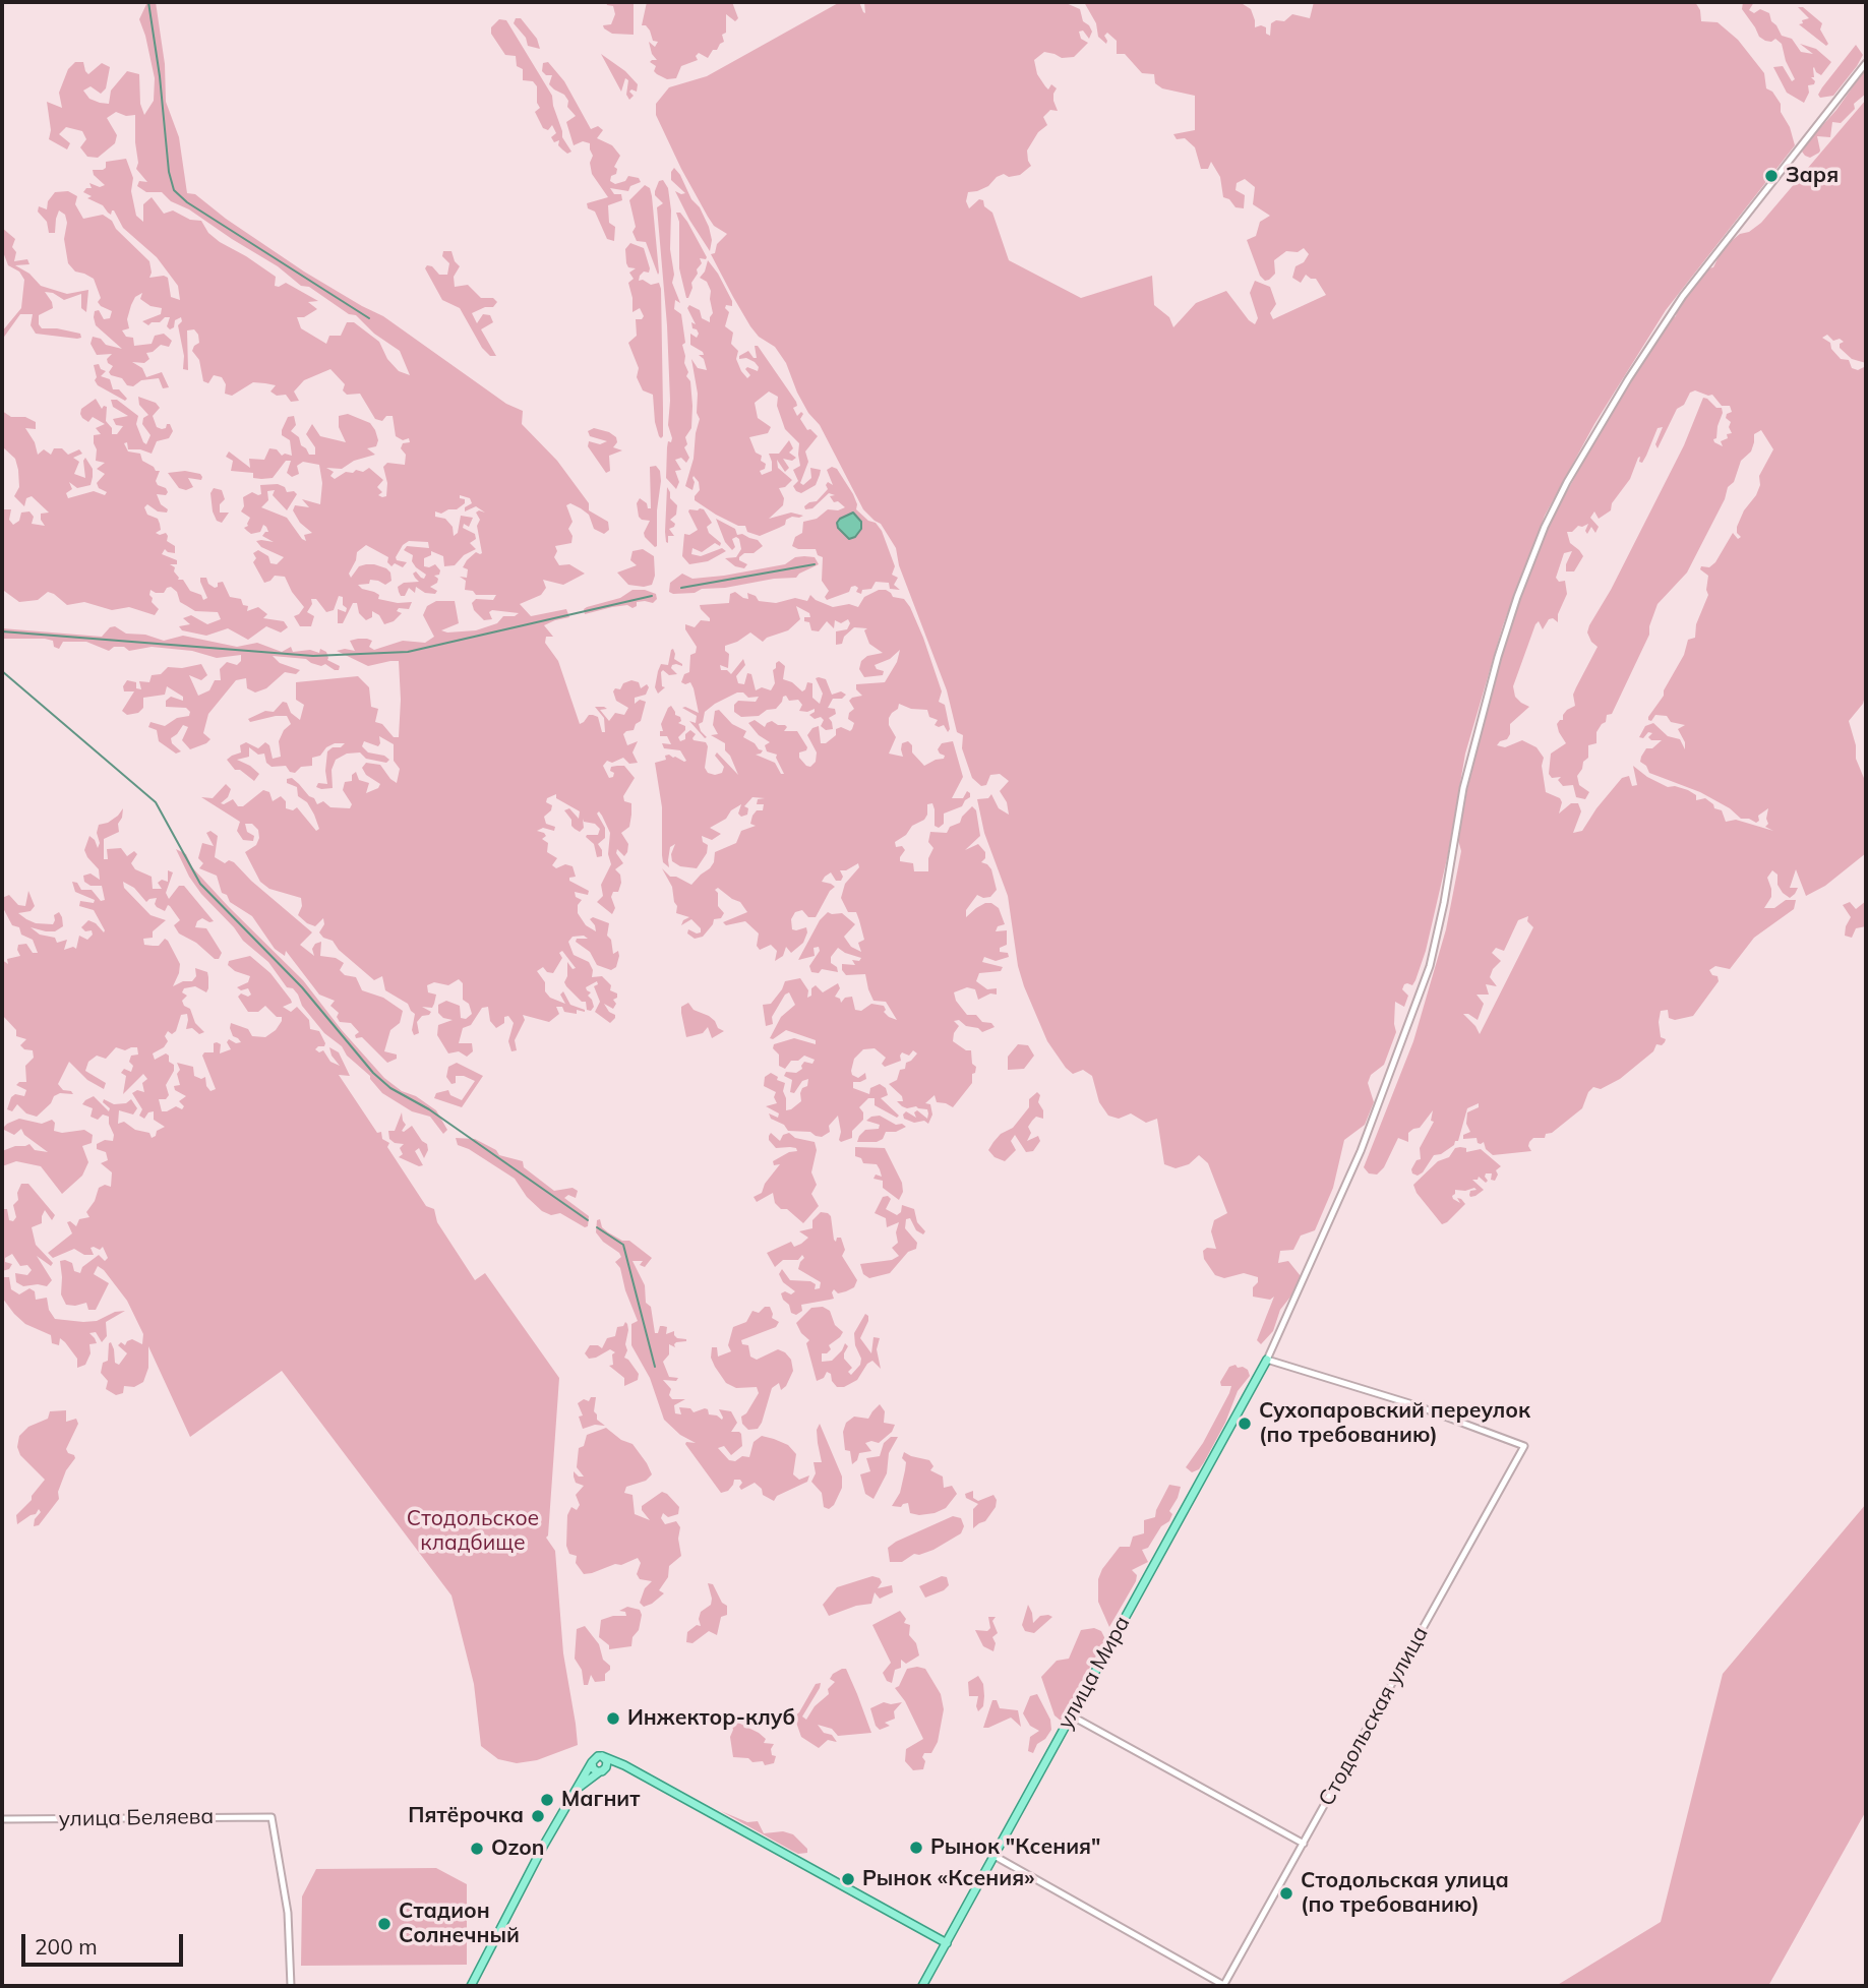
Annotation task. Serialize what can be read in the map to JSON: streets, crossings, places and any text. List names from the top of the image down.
{
  "streets": {
    "main road": ["улица Мира"],
    "street": ["Стодольская улица", "улица Беляева"]
  },
  "crossings": [
    ["улица Мира", "Стодольская улица"]
  ],
  "parks": ["Стодольское кладбище"],
  "places": [
    "Заря",
    "Сухопаровский переулок (по требованию)",
    "Инжектор-клуб",
    "Магнит",
    "Пятёрочка",
    "Рынок \"Ксения\"",
    "Ozon",
    "Рынок «Ксения»",
    "Стодольская улица (по требованию)",
    "Стадион Солнечный"
  ],
  "scale_bar": "200 m"
}
